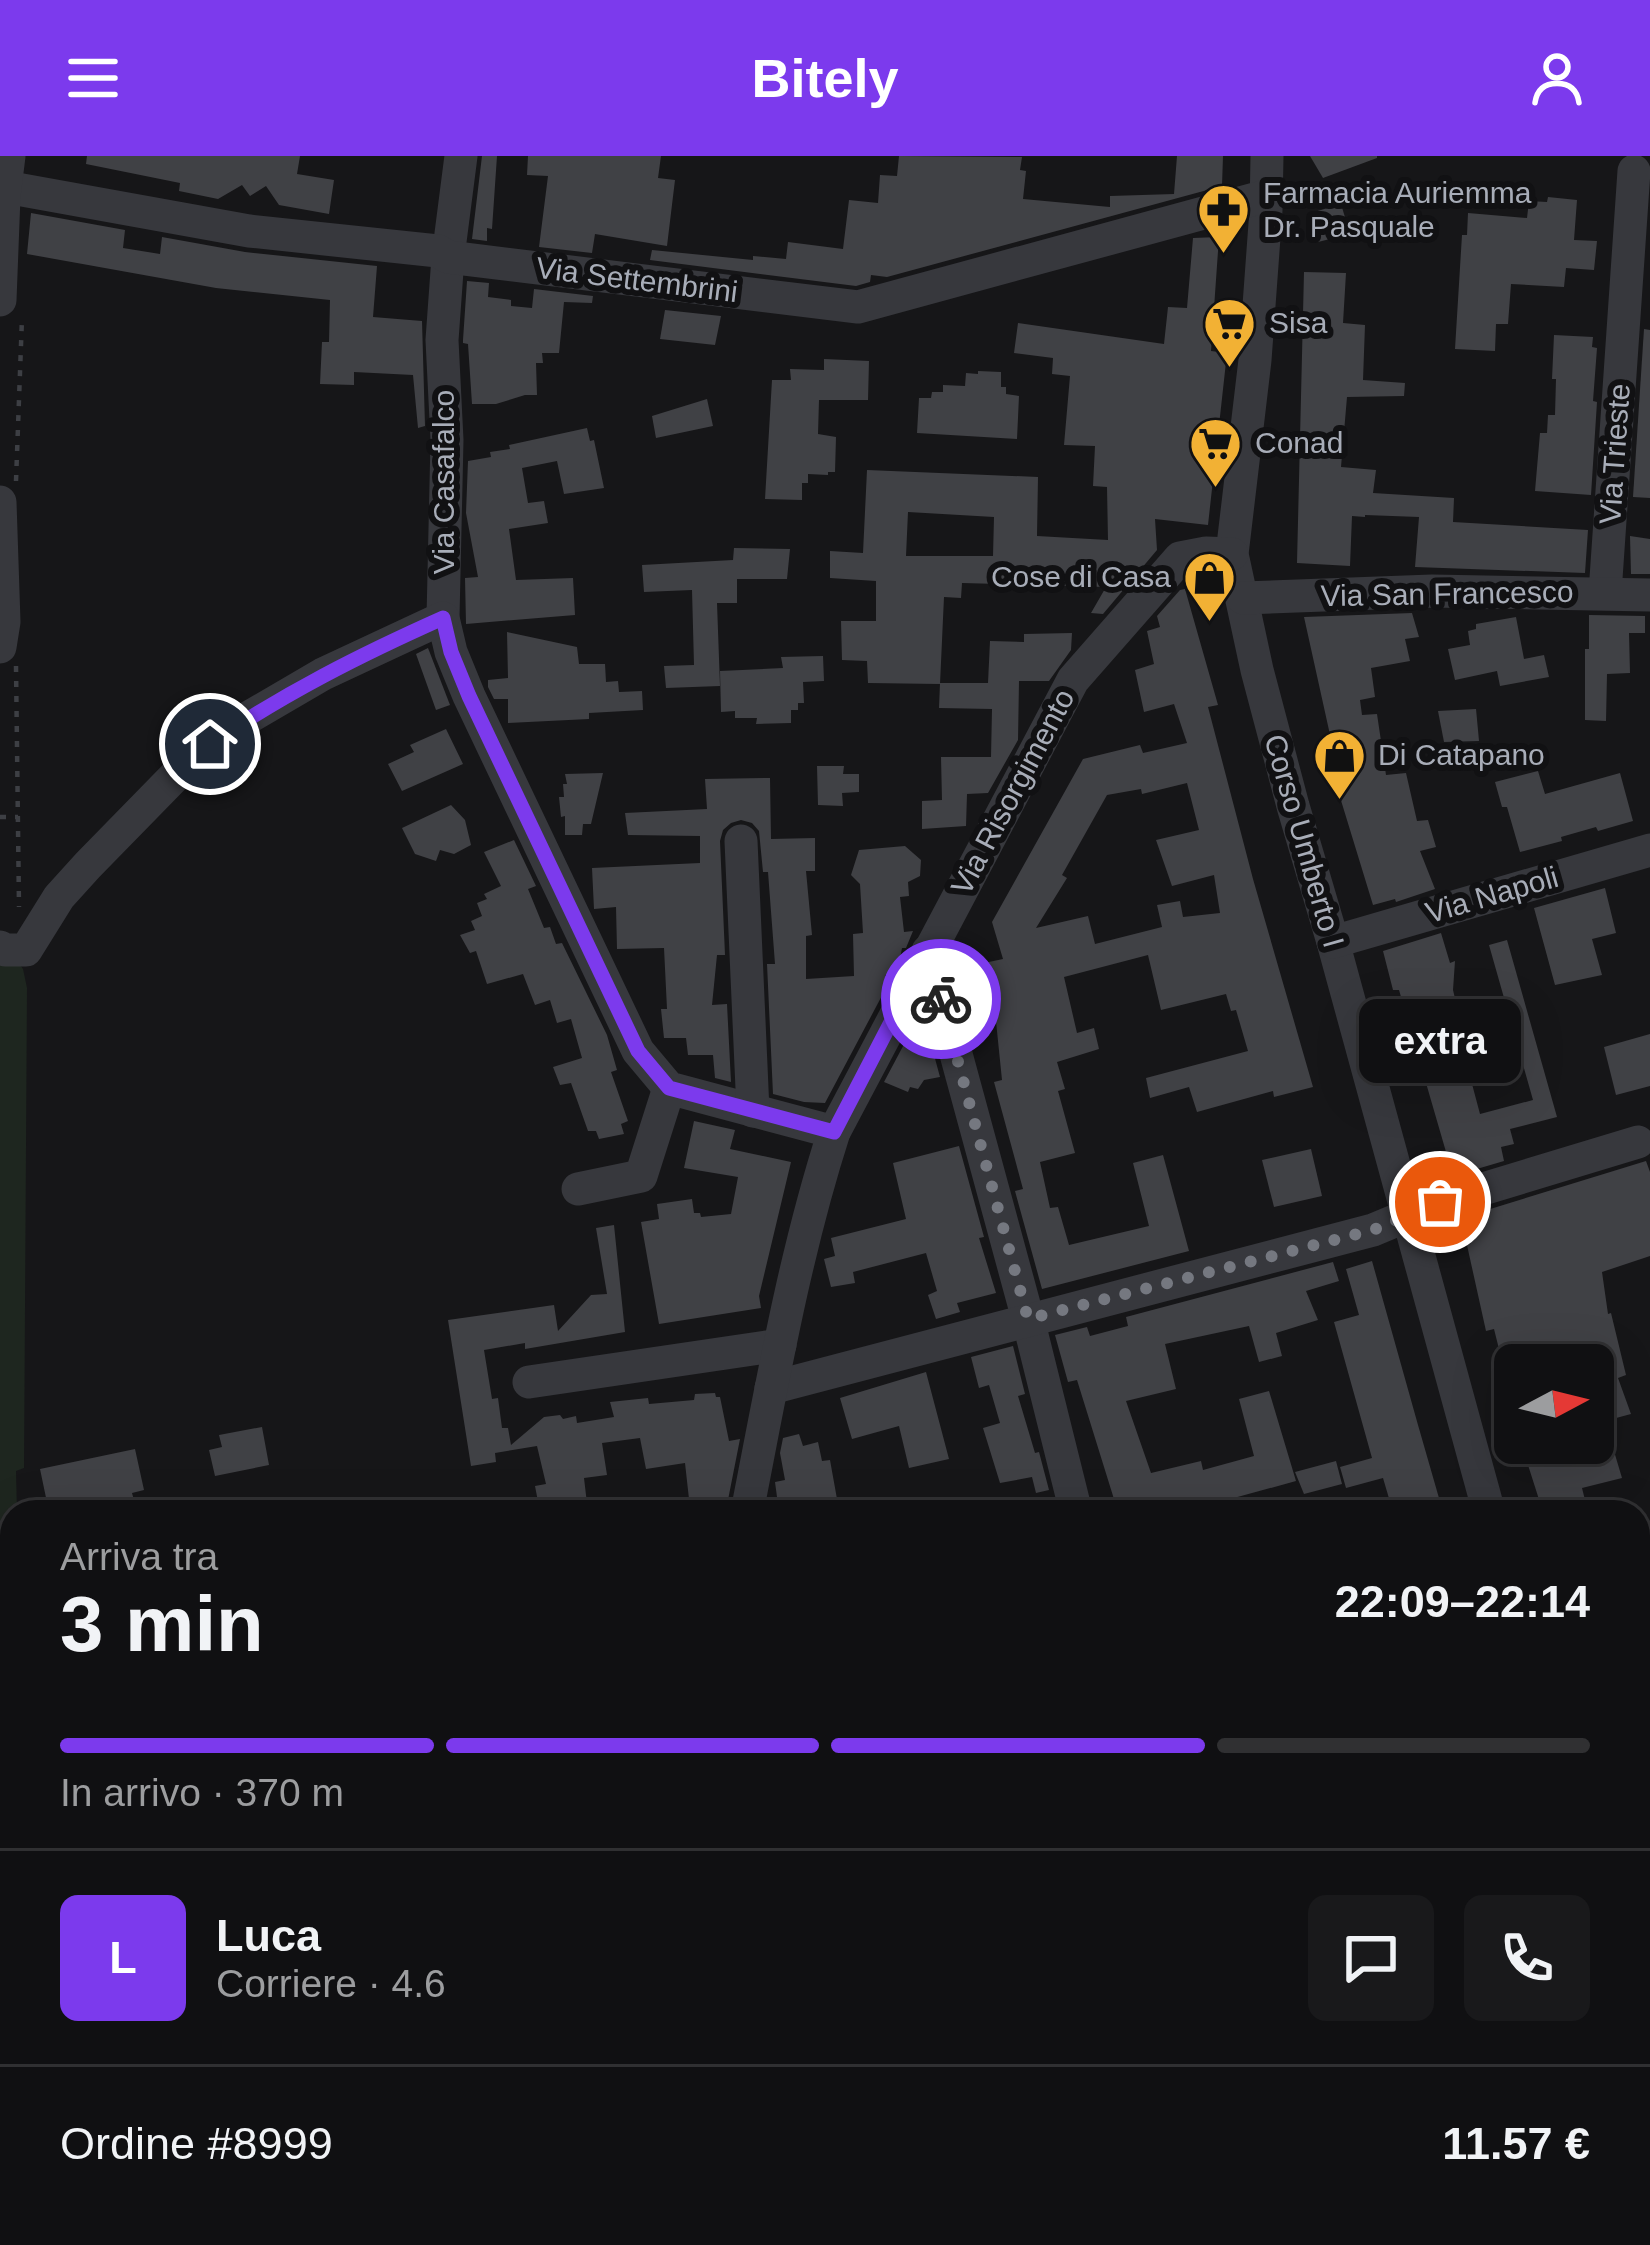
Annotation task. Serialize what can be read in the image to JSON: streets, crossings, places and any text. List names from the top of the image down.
{
  "streets": {
    "street": [
      "Via Settembrini",
      "Via Trieste",
      "Via Casafalco",
      "Via San Francesco",
      "Via Risorgimento",
      "Corso Umberto I",
      "Via Napoli"
    ]
  },
  "crossings": [
    ["Via Settembrini", "Via Casafalco"],
    ["Via Settembrini", "Corso Umberto I"],
    ["Via Trieste", "Via San Francesco"],
    ["Via San Francesco", "Corso Umberto I"],
    ["Via Risorgimento", "Corso Umberto I"],
    ["Corso Umberto I", "Via Napoli"]
  ],
  "places": {
    "pharmacy": ["Farmacia Auriemma Dr. Pasquale"],
    "supermarket": ["Sisa", "Conad"],
    "shop": ["Cose di Casa", "Di Catapano"],
    "other": ["extra"]
  },
  "north": "right",
  "page": {
    "header": "Bitely",
    "bubble": "extra",
    "heading": ["3 min", "Arriva tra", "22:09–22:14"],
    "panel": [
      "Luca",
      "Corriere · 4.6",
      "Ordine #8999",
      "11.57 €"
    ],
    "bar": "In arrivo · 370 m",
    "round": "L"
  }
}
